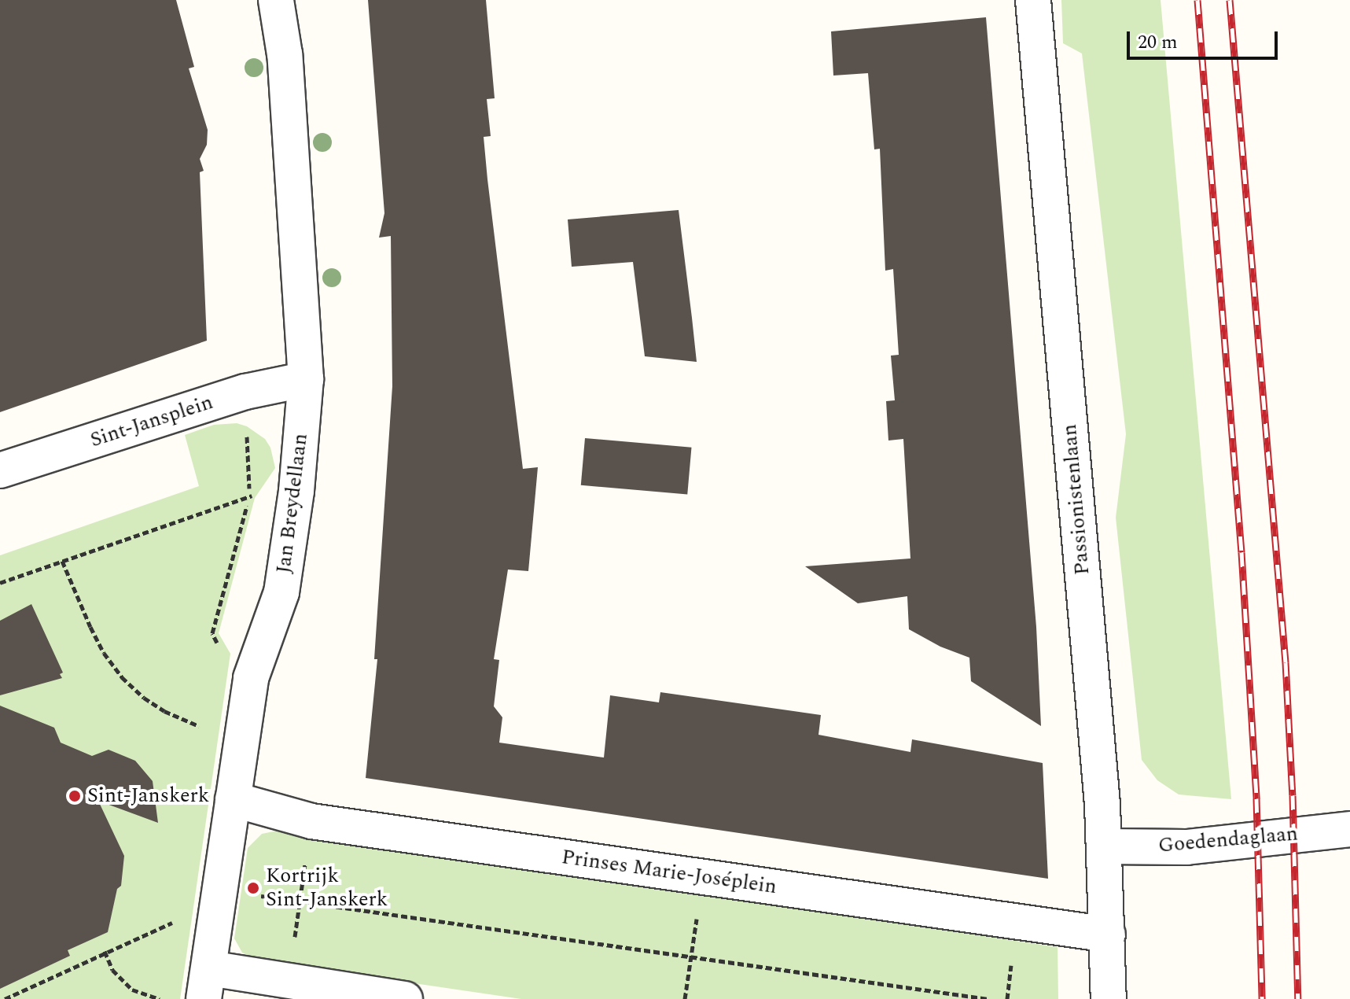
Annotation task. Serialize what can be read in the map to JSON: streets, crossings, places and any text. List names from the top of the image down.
{
  "streets": {
    "street": [
      "Sint-Jansplein",
      "Passionistenlaan",
      "Jan Breydellaan",
      "Goedendaglaan",
      "Prinses Marie-Joséplein"
    ]
  },
  "crossings": [
    ["Sint-Jansplein", "Jan Breydellaan"],
    ["Passionistenlaan", "Goedendaglaan"],
    ["Passionistenlaan", "Prinses Marie-Joséplein"],
    ["Jan Breydellaan", "Prinses Marie-Joséplein"]
  ],
  "places": ["Sint-Janskerk", "Kortrijk Sint-Janskerk"],
  "scale_bar": "20 m"
}
